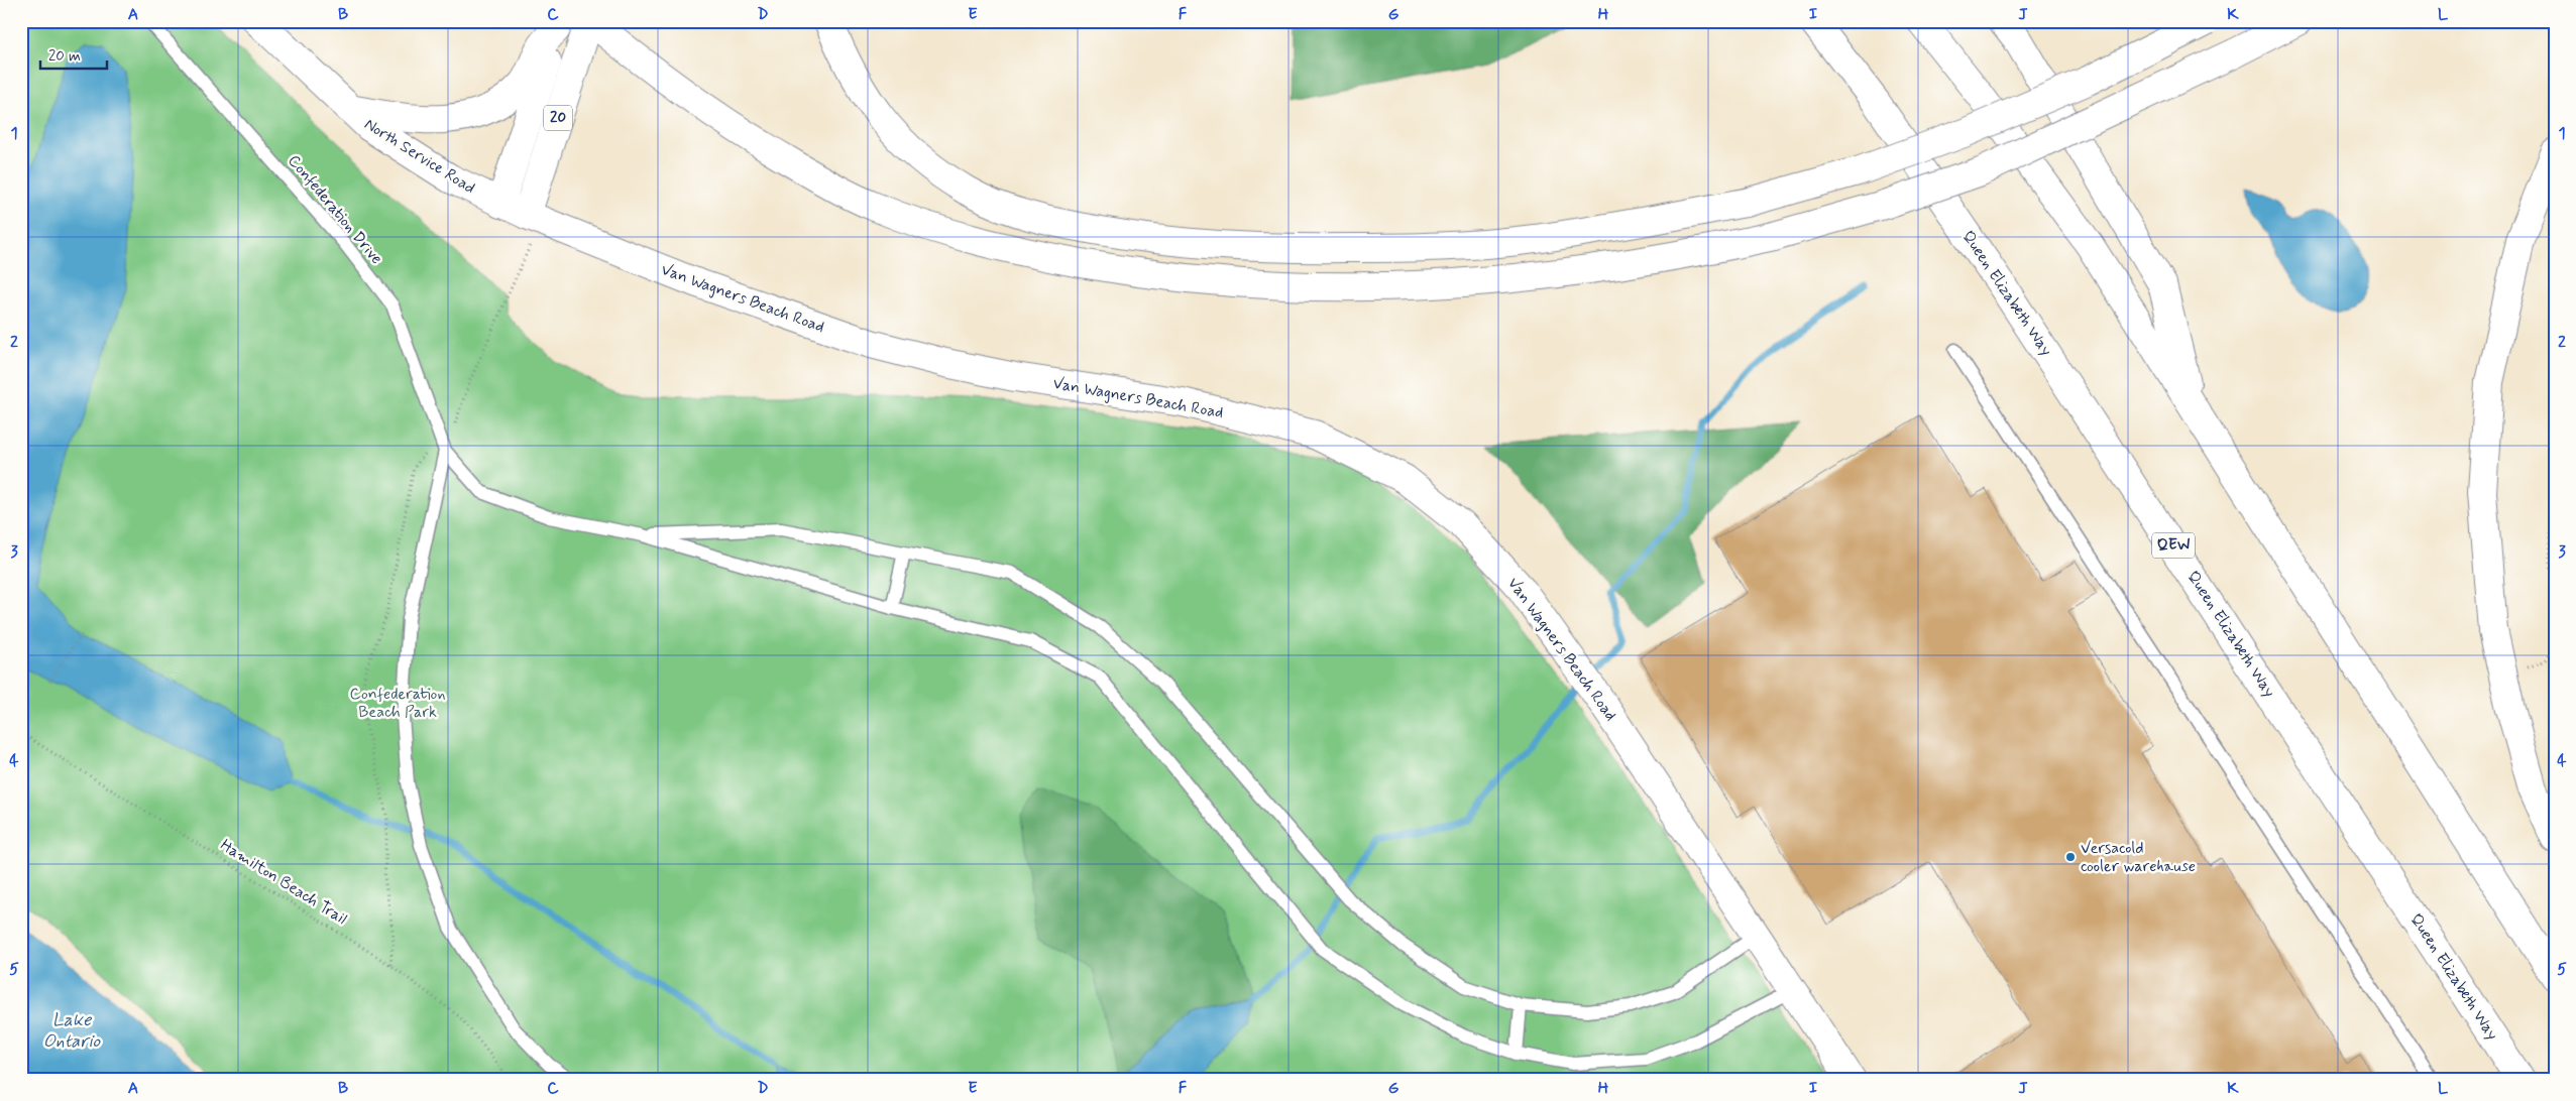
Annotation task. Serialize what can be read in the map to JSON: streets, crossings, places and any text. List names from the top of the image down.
{
  "streets": {
    "main road": [
      "20",
      "North Service Road",
      "Queen Elizabeth Way",
      "Van Wagners Beach Road",
      "QEW"
    ],
    "lane": ["Confederation Drive"],
    "path": ["Hamilton Beach Trail"]
  },
  "crossings": [
    ["20", "North Service Road"],
    ["20", "Van Wagners Beach Road"],
    ["North Service Road", "Van Wagners Beach Road"]
  ],
  "water": ["Lake Ontario"],
  "parks": ["Confederation Beach Park"],
  "places": ["Versacold cooler warehause"],
  "scale_bar": "20 m",
  "grid": {
    "columns": [
      "A",
      "B",
      "C",
      "D",
      "E",
      "F",
      "G",
      "H",
      "I",
      "J",
      "K",
      "L"
    ],
    "rows": [
      "1",
      "2",
      "3",
      "4",
      "5"
    ]
  }
}
